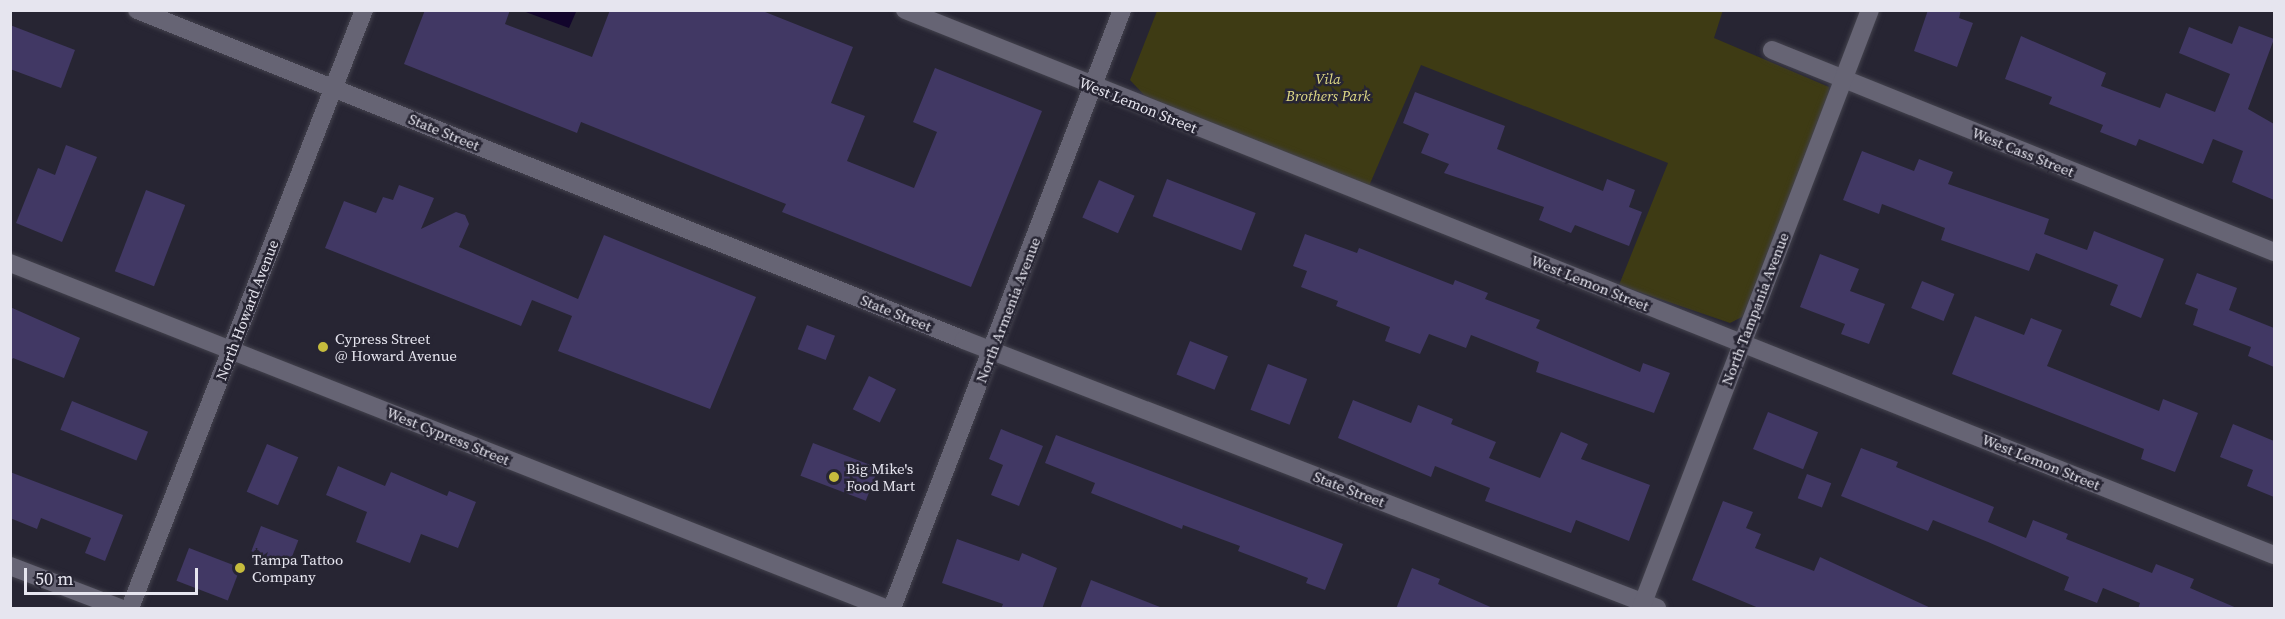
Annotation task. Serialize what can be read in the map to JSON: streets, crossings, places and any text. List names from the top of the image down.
{
  "streets": {
    "street": [
      "West Lemon Street",
      "State Street",
      "West Cass Street",
      "North Tampania Avenue",
      "North Howard Avenue",
      "North Armenia Avenue",
      "West Cypress Street"
    ]
  },
  "crossings": [
    ["West Lemon Street", "North Tampania Avenue"],
    ["West Lemon Street", "North Armenia Avenue"],
    ["State Street", "North Tampania Avenue"],
    ["State Street", "North Howard Avenue"],
    ["State Street", "North Armenia Avenue"],
    ["West Cass Street", "North Tampania Avenue"],
    ["North Howard Avenue", "West Cypress Street"]
  ],
  "parks": ["Vila Brothers Park"],
  "places": ["Cypress Street @ Howard Avenue", "Big Mike's Food Mart", "Tampa Tattoo Company"],
  "scale_bar": "50 m"
}
